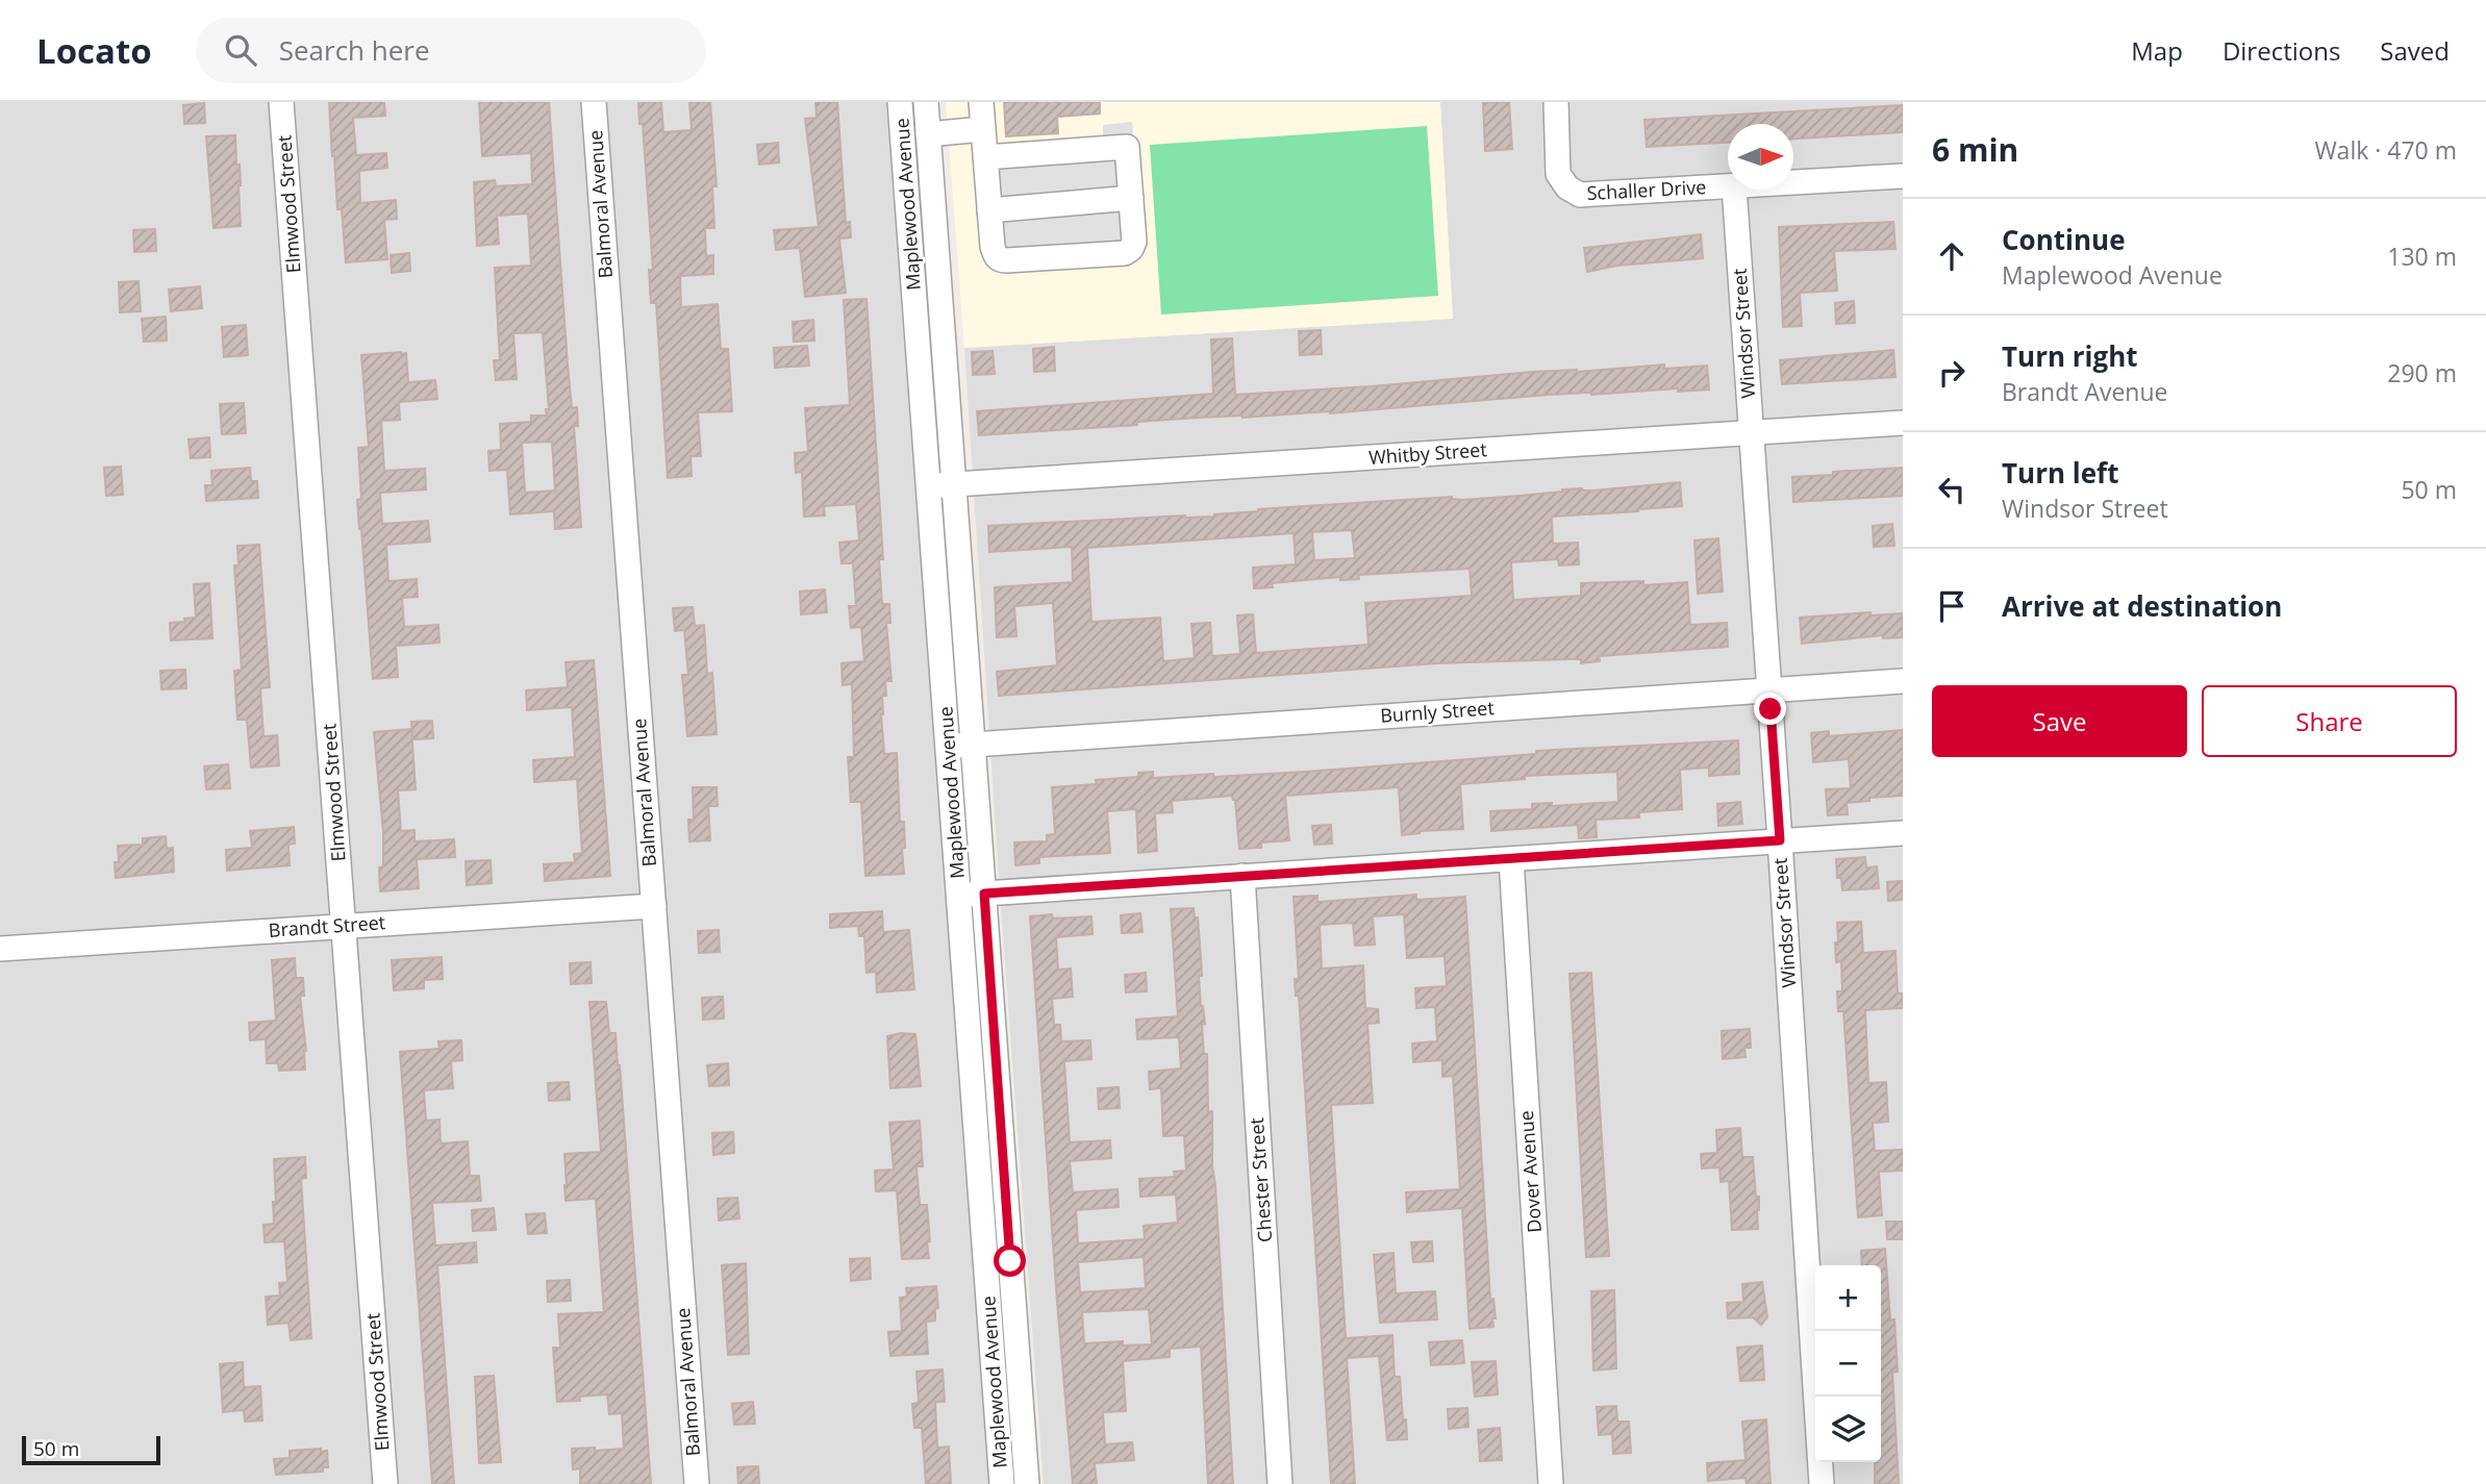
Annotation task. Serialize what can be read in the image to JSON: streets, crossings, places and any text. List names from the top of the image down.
{
  "streets": {
    "street": [
      "Schaller Drive",
      "Elmwood Street",
      "Balmoral Avenue",
      "Maplewood Avenue",
      "Windsor Street",
      "Whitby Street",
      "Burnly Street",
      "Brandt Street",
      "Dover Avenue",
      "Chester Street"
    ]
  },
  "crossings": [
    ["Elmwood Street", "Brandt Street"],
    ["Balmoral Avenue", "Brandt Street"],
    ["Maplewood Avenue", "Whitby Street"],
    ["Maplewood Avenue", "Burnly Street"],
    ["Windsor Street", "Whitby Street"],
    ["Windsor Street", "Burnly Street"]
  ],
  "scale_bar": "50 m",
  "north": "right",
  "page": {
    "header": "Locato",
    "search": "Search here",
    "nav": ["Map", "Directions", "Saved"],
    "heading": ["6 min", "Walk · 470 m"],
    "list": [
      ["Continue", "Maplewood Avenue", "130 m"],
      ["Turn right", "Brandt Avenue", "290 m"],
      ["Turn left", "Windsor Street", "50 m"],
      "Arrive at destination"
    ],
    "buttons": ["Save", "Share"],
    "map_buttons": ["+", "−"],
    "scale": "50 m"
  }
}
